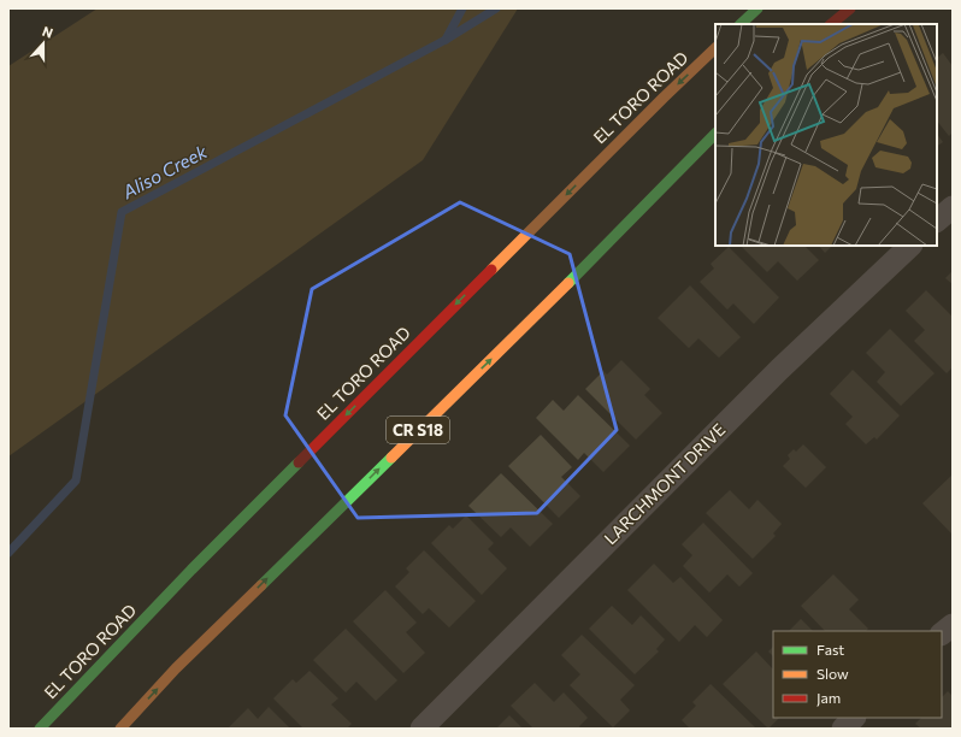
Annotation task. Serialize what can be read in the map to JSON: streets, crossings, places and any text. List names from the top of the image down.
{
  "streets": {
    "main road": ["EL TORO ROAD", "CR S18"],
    "street": ["LARCHMONT DRIVE"]
  },
  "water": ["Aliso Creek"],
  "legend": ["Fast", "Slow", "Jam"],
  "north": "top"
}
